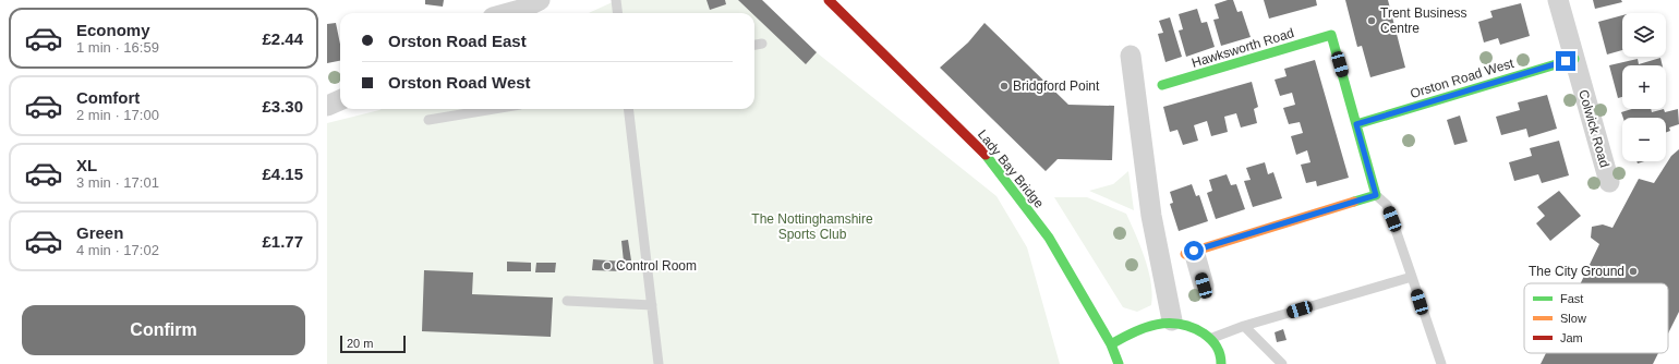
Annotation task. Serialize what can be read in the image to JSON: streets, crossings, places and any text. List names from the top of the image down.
{
  "streets": {
    "main road": ["Hawksworth Road", "Orston Road West", "Lady Bay Bridge"],
    "street": ["Colwick Road"]
  },
  "crossings": [
    ["Hawksworth Road", "Orston Road West"],
    ["Orston Road West", "Colwick Road"]
  ],
  "parks": ["The Nottinghamshire Sports Club"],
  "places": [
    "Trent Business Centre",
    "Bridgford Point",
    "Control Room",
    "The City Ground"
  ],
  "legend": ["Fast", "Slow", "Jam"],
  "scale_bar": "20 m",
  "page": {
    "list": [
      {
        "name": "Economy",
        "note": "1 min · 16:59",
        "value": "£2.44"
      },
      {
        "name": "Comfort",
        "note": "2 min · 17:00",
        "value": "£3.30"
      },
      {
        "name": "XL",
        "note": "3 min · 17:01",
        "value": "£4.15"
      },
      {
        "name": "Green",
        "note": "4 min · 17:02",
        "value": "£1.77"
      }
    ],
    "map_buttons": ["+", "−"],
    "banner": ["Orston Road East", "Orston Road West"],
    "buttons": "Confirm",
    "scale": "20 m"
  }
}
